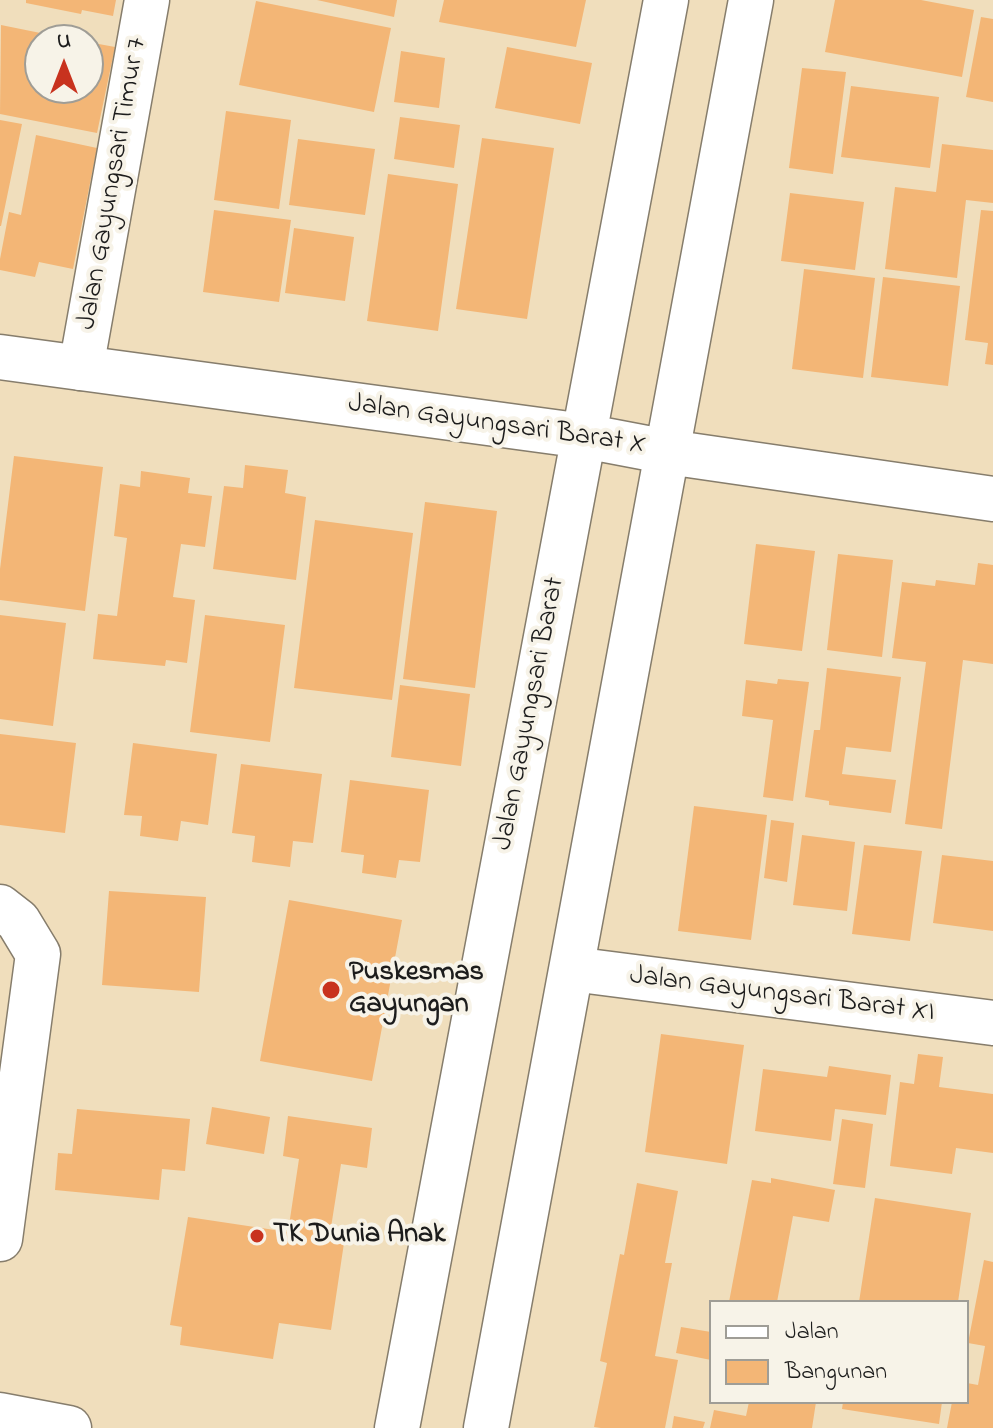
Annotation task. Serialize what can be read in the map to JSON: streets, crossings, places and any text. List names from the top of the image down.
{
  "streets": {
    "street": [
      "Jalan Gayungsari Timur 7",
      "Jalan Gayungsari Barat X",
      "Jalan Gayungsari Barat",
      "Jalan Gayungsari Barat XI"
    ]
  },
  "crossings": [
    ["Jalan Gayungsari Timur 7", "Jalan Gayungsari Barat X"],
    ["Jalan Gayungsari Barat X", "Jalan Gayungsari Barat"]
  ],
  "places": ["Puskesmas Gayungan", "TK Dunia Anak"],
  "legend": ["Jalan", "Bangunan"],
  "north": "top"
}
